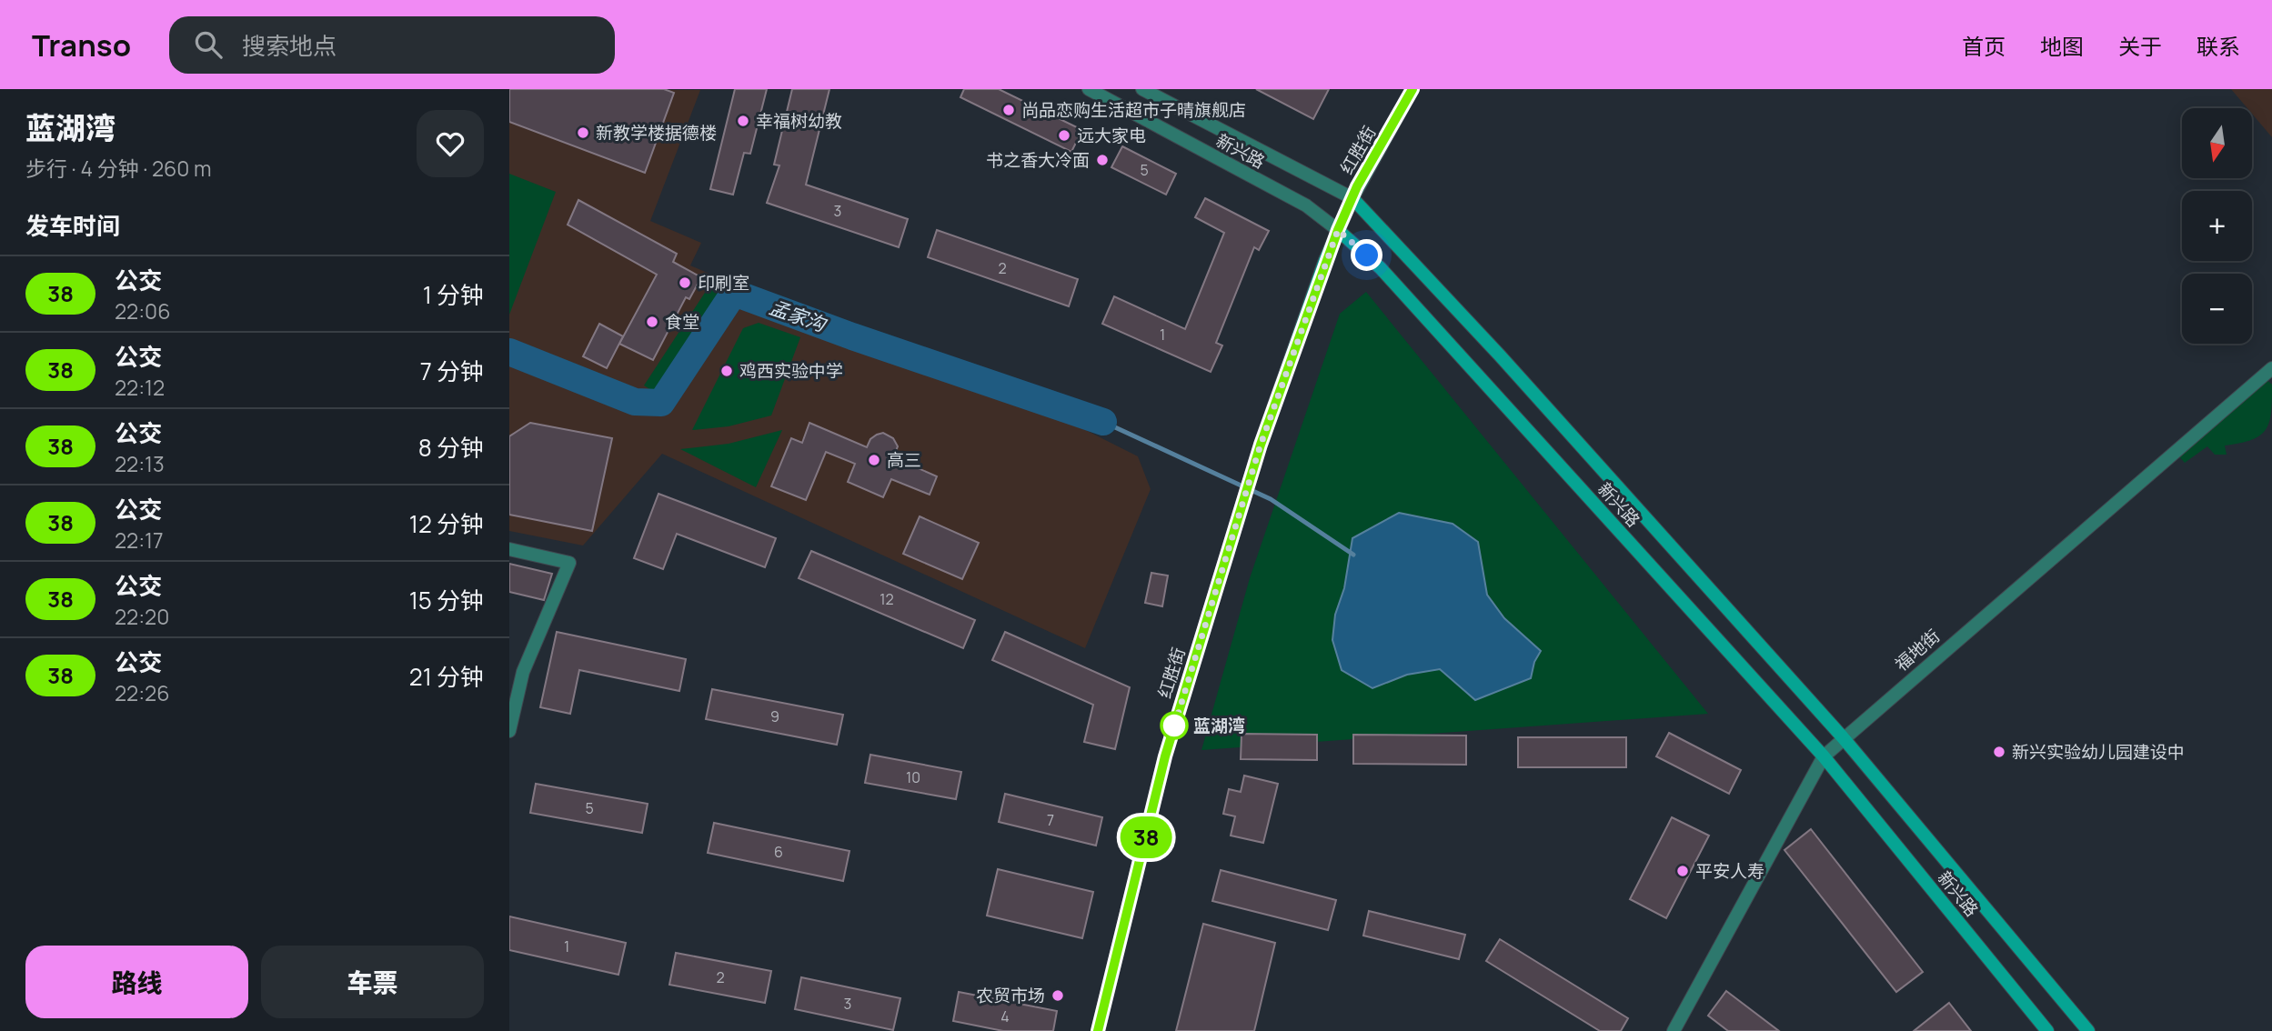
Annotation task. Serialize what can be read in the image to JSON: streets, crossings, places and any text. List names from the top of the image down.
{
  "streets": {
    "main road": ["红胜街", "新兴路"],
    "street": ["福地街"]
  },
  "crossings": [
    ["红胜街", "新兴路"],
    ["新兴路", "福地街"]
  ],
  "water": ["孟家沟"],
  "places": [
    "尚品恋购生活超市子晴旗舰店",
    "幸福树幼教",
    "新教学楼据德楼",
    "远大家电",
    "书之香大冷面",
    "印刷室",
    "食堂",
    "鸡西实验中学",
    "高三",
    "蓝湖湾",
    "新兴实验幼儿园建设中",
    "平安人寿",
    "农贸市场"
  ],
  "lines": ["bus line 38"],
  "house_numbers": [
    "5",
    "3",
    "2",
    "1",
    "12",
    "9",
    "10",
    "5",
    "7",
    "6",
    "1",
    "2",
    "3",
    "4"
  ],
  "north": "bottom",
  "page": {
    "header": "Transo",
    "search": "搜索地点",
    "nav": [
      "首页",
      "地图",
      "关于",
      "联系"
    ],
    "heading": [
      ["蓝湖湾", "步行 · 4 分钟 · 260 m"],
      "发车时间"
    ],
    "on_map": "38",
    "map_buttons": ["+", "−"],
    "list": [
      {
        "mark": "38",
        "name": "公交",
        "note": "22:06",
        "value": "1 分钟"
      },
      {
        "mark": "38",
        "name": "公交",
        "note": "22:12",
        "value": "7 分钟"
      },
      {
        "mark": "38",
        "name": "公交",
        "note": "22:13",
        "value": "8 分钟"
      },
      {
        "mark": "38",
        "name": "公交",
        "note": "22:17",
        "value": "12 分钟"
      },
      {
        "mark": "38",
        "name": "公交",
        "note": "22:20",
        "value": "15 分钟"
      },
      {
        "mark": "38",
        "name": "公交",
        "note": "22:26",
        "value": "21 分钟"
      }
    ],
    "buttons": ["路线", "车票"]
  }
}
